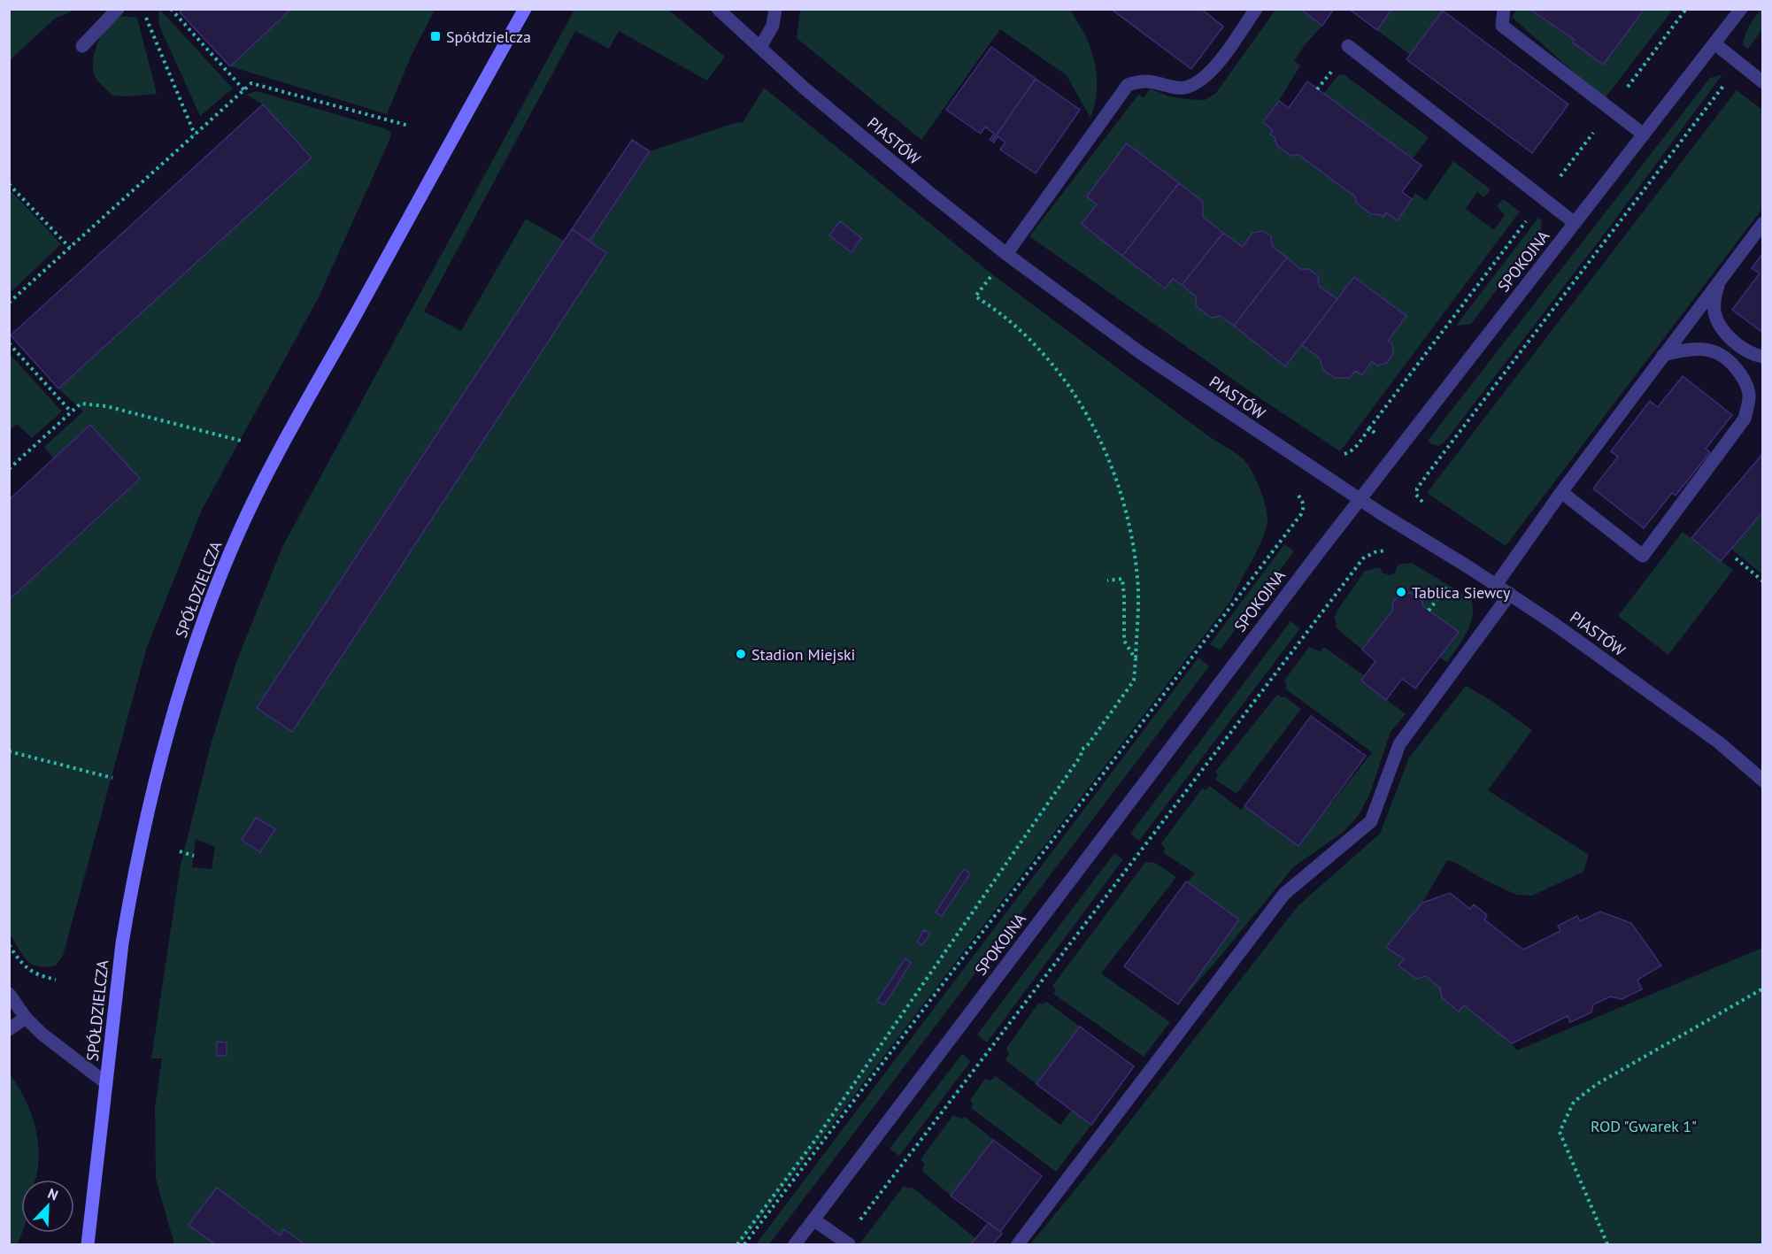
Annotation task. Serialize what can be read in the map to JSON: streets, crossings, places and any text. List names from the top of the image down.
{
  "streets": {
    "street": ["PIASTÓW", "SPOKOJNA", "SPÓŁDZIELCZA"]
  },
  "crossings": [
    ["PIASTÓW", "SPOKOJNA"]
  ],
  "parks": ["ROD \"Gwarek 1\""],
  "places": {
    "transit": ["Spółdzielcza"],
    "other": ["Tablica Siewcy", "Stadion Miejski"]
  },
  "north": "top right"
}
